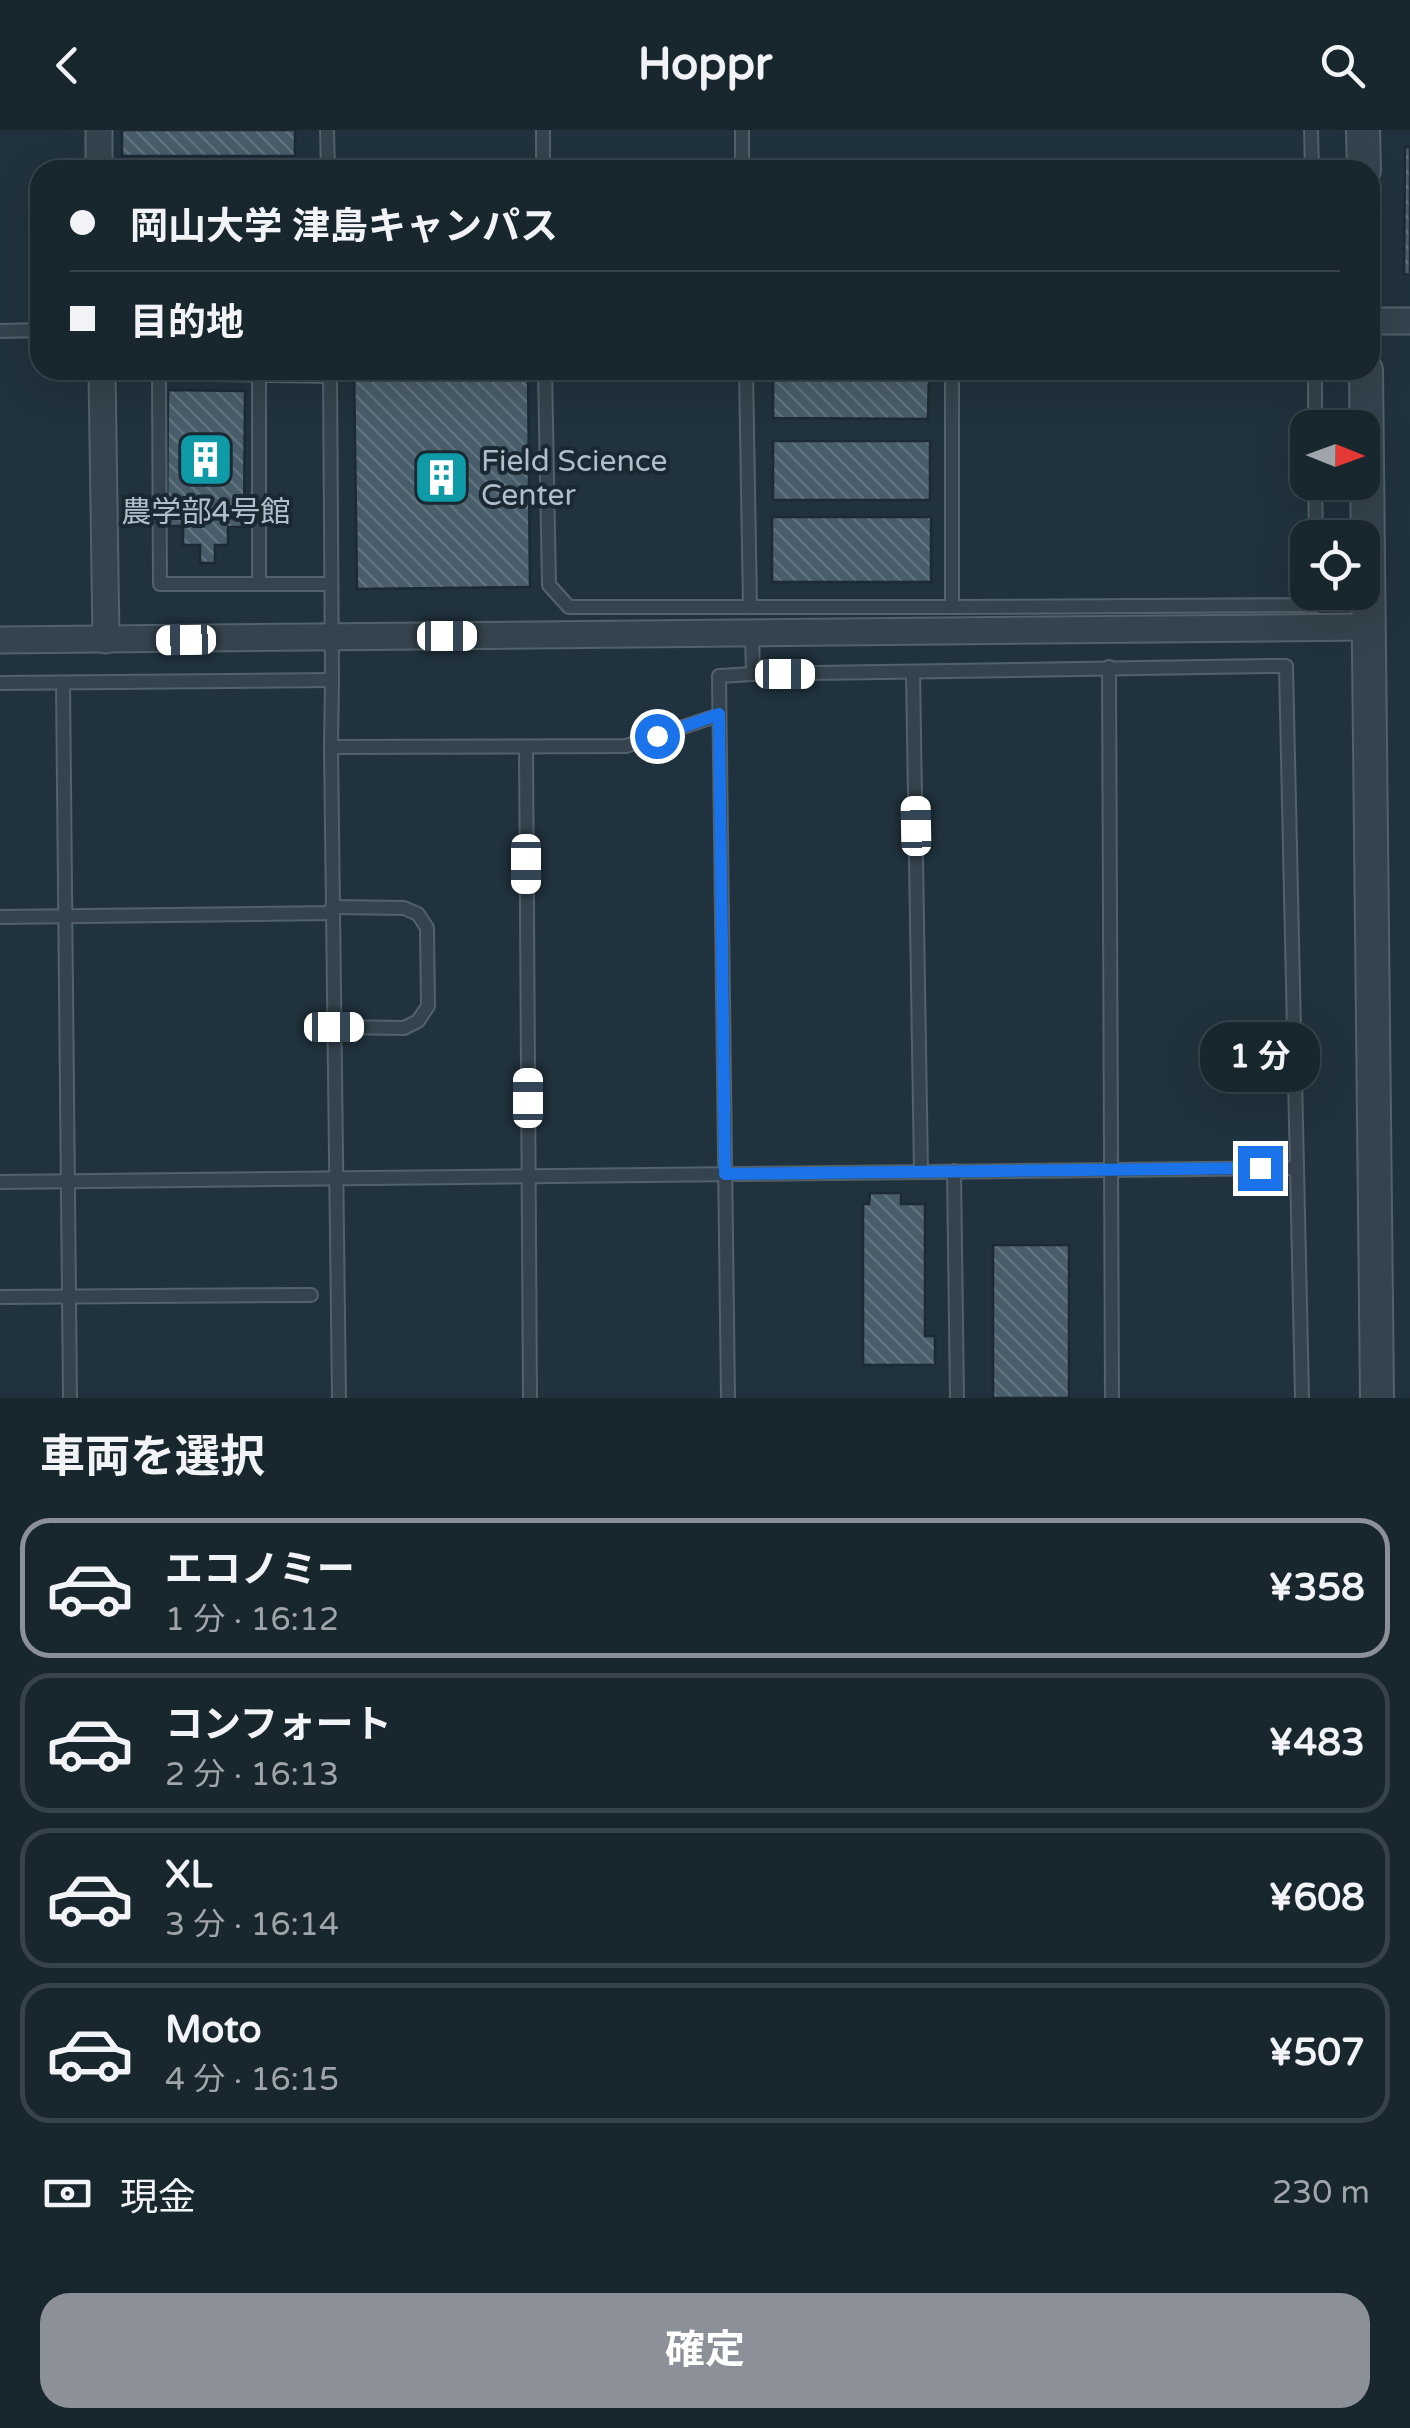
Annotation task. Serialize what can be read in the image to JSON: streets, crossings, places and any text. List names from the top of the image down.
{
  "places": {
    "building": ["農学部4号館", "Field Science Center"]
  },
  "north": "right",
  "page": {
    "header": "Hoppr",
    "banner": ["岡山大学 津島キャンパス", "目的地"],
    "bubble": "1 分",
    "heading": "車両を選択",
    "list": [
      {
        "name": "エコノミー",
        "note": "1 分 · 16:12",
        "value": "¥358"
      },
      {
        "name": "コンフォート",
        "note": "2 分 · 16:13",
        "value": "¥483"
      },
      {
        "name": "XL",
        "note": "3 分 · 16:14",
        "value": "¥608"
      },
      {
        "name": "Moto",
        "note": "4 分 · 16:15",
        "value": "¥507"
      }
    ],
    "pay": ["現金", "230 m"],
    "buttons": "確定"
  }
}
